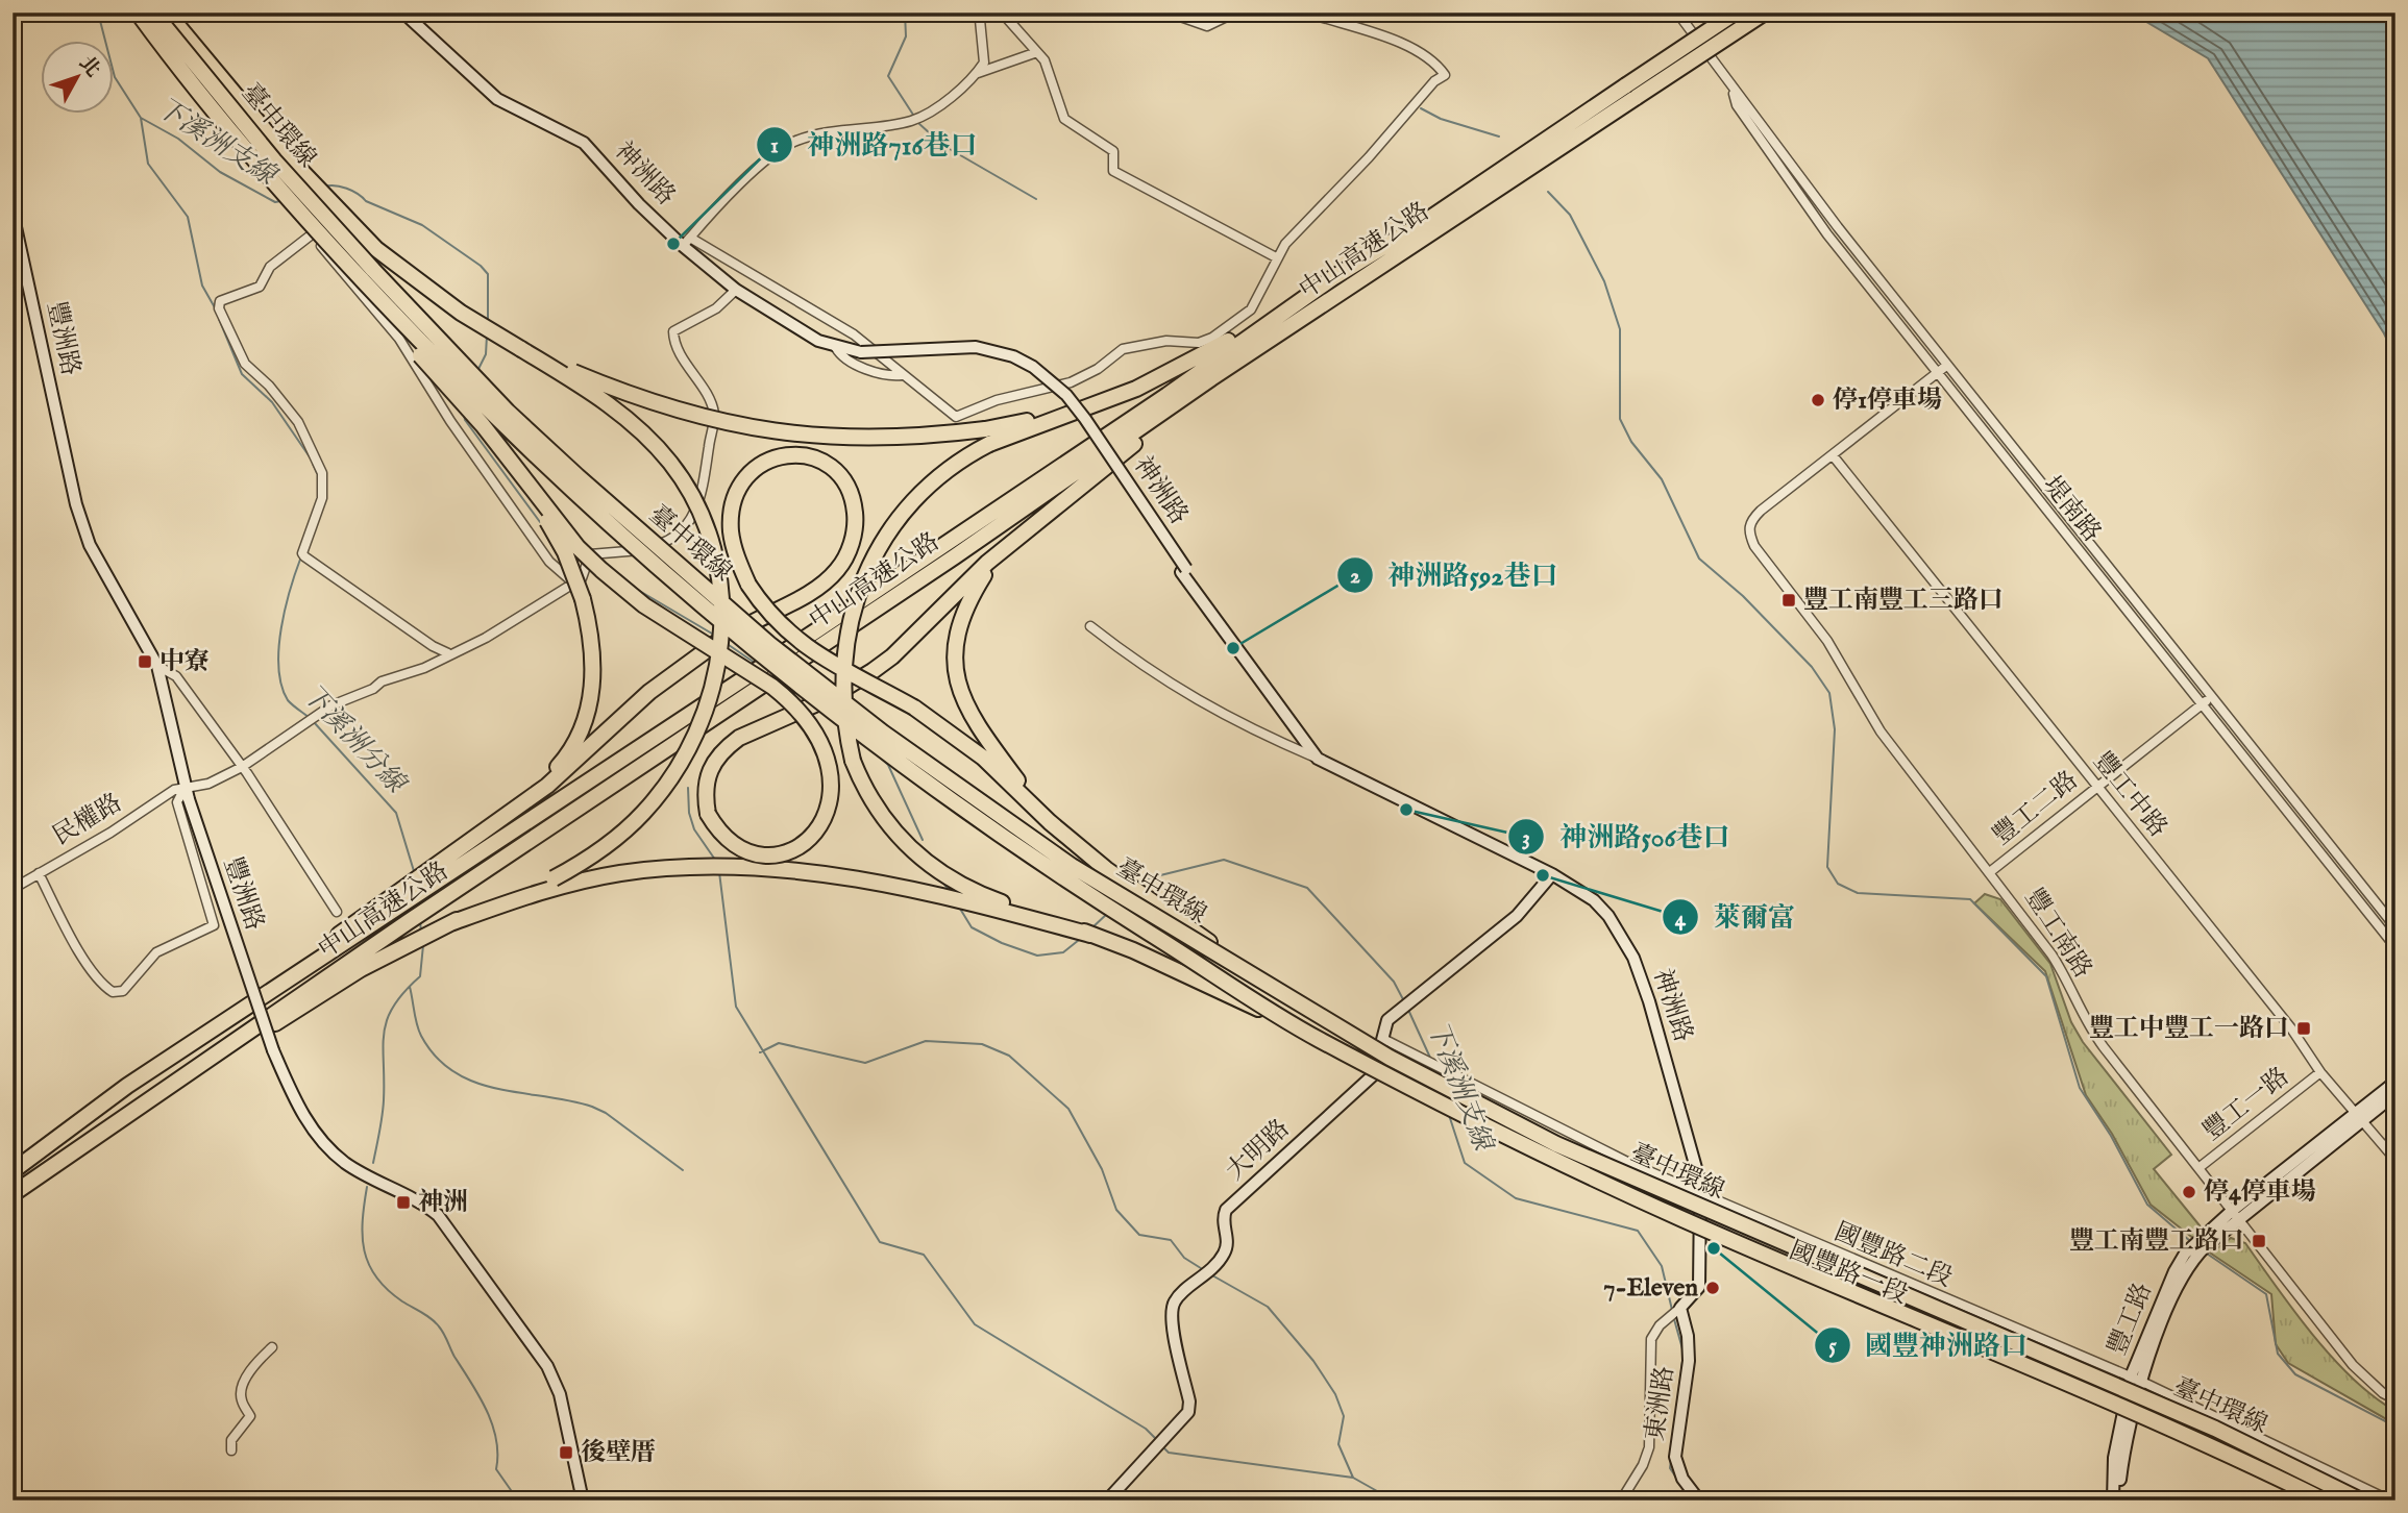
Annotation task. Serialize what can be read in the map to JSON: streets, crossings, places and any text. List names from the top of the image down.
{
  "streets": {
    "highway": ["臺中環線", "中山高速公路"],
    "street": [
      "神洲路",
      "豐洲路",
      "堤南路",
      "豐工中路",
      "豐工二路",
      "民權路",
      "豐工南路",
      "豐工一路",
      "大明路",
      "國豐路二段",
      "國豐路一段",
      "豐工路",
      "東洲路"
    ]
  },
  "crossings": [
    ["神洲路", "國豐路二段"],
    ["神洲路", "國豐路一段"],
    ["神洲路", "東洲路"],
    ["豐洲路", "民權路"],
    ["堤南路", "豐工二路"],
    ["豐工中路", "豐工二路"],
    ["豐工中路", "豐工南路"],
    ["豐工中路", "豐工一路"],
    ["豐工中路", "豐工路"],
    ["豐工二路", "豐工南路"],
    ["豐工南路", "豐工一路"],
    ["豐工南路", "豐工路"],
    ["大明路", "國豐路一段"],
    ["國豐路二段", "豐工路"],
    ["國豐路一段", "豐工路"]
  ],
  "water": ["下溪洲支線", "下溪洲分線"],
  "places": {
    "other": [
      "神洲路716巷口",
      "停1停車場",
      "神洲路592巷口",
      "神洲路506巷口",
      "萊爾富",
      "停4停車場",
      "國豐神洲路口",
      "7-Eleven"
    ],
    "transit": [
      "豐工南豐工三路口",
      "中寮",
      "豐工中豐工一路口",
      "神洲",
      "豐工南豐工路口",
      "後壁厝"
    ]
  },
  "north": "top right"
}
